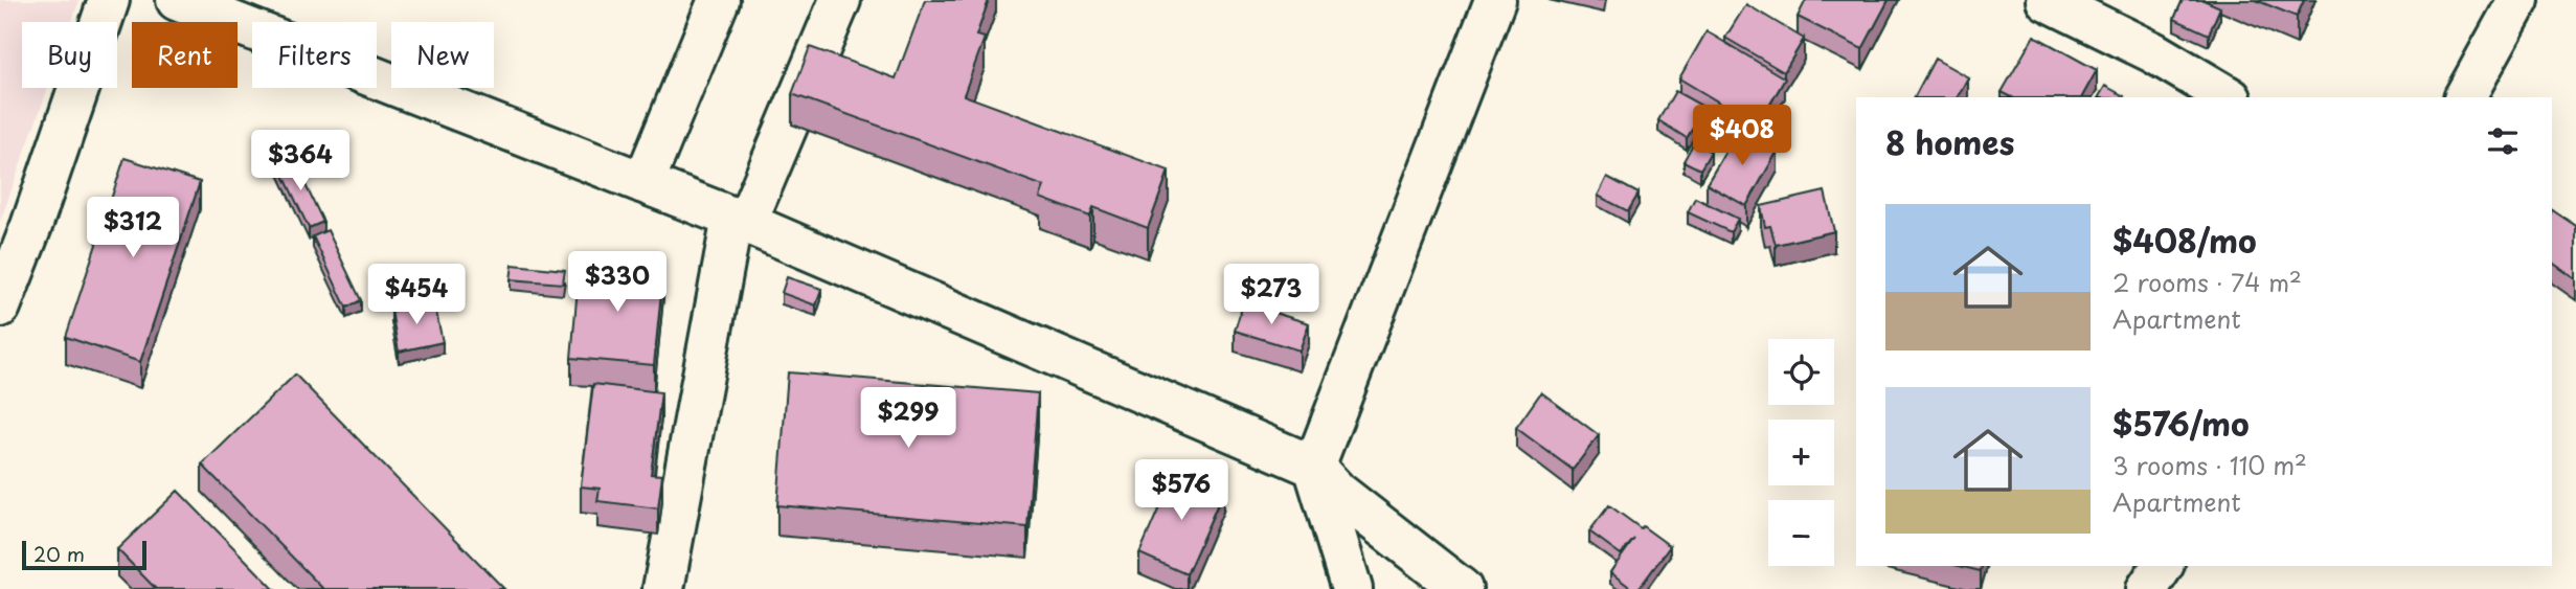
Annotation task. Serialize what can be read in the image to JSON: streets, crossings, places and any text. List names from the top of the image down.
{
  "scale_bar": "20 m",
  "page": {
    "chip": [
      "Buy",
      "Rent",
      "Filters",
      "New"
    ],
    "heading": "8 homes",
    "price": [
      "$408",
      "$364",
      "$312",
      "$330",
      "$454",
      "$273",
      "$299",
      "$576"
    ],
    "list": [
      {
        "name": "$408/mo",
        "note": "2 rooms · 74 m² · Apartment"
      },
      {
        "name": "$576/mo",
        "note": "3 rooms · 110 m² · Apartment"
      }
    ],
    "map_buttons": ["+", "−"],
    "scale": "20 m"
  }
}
